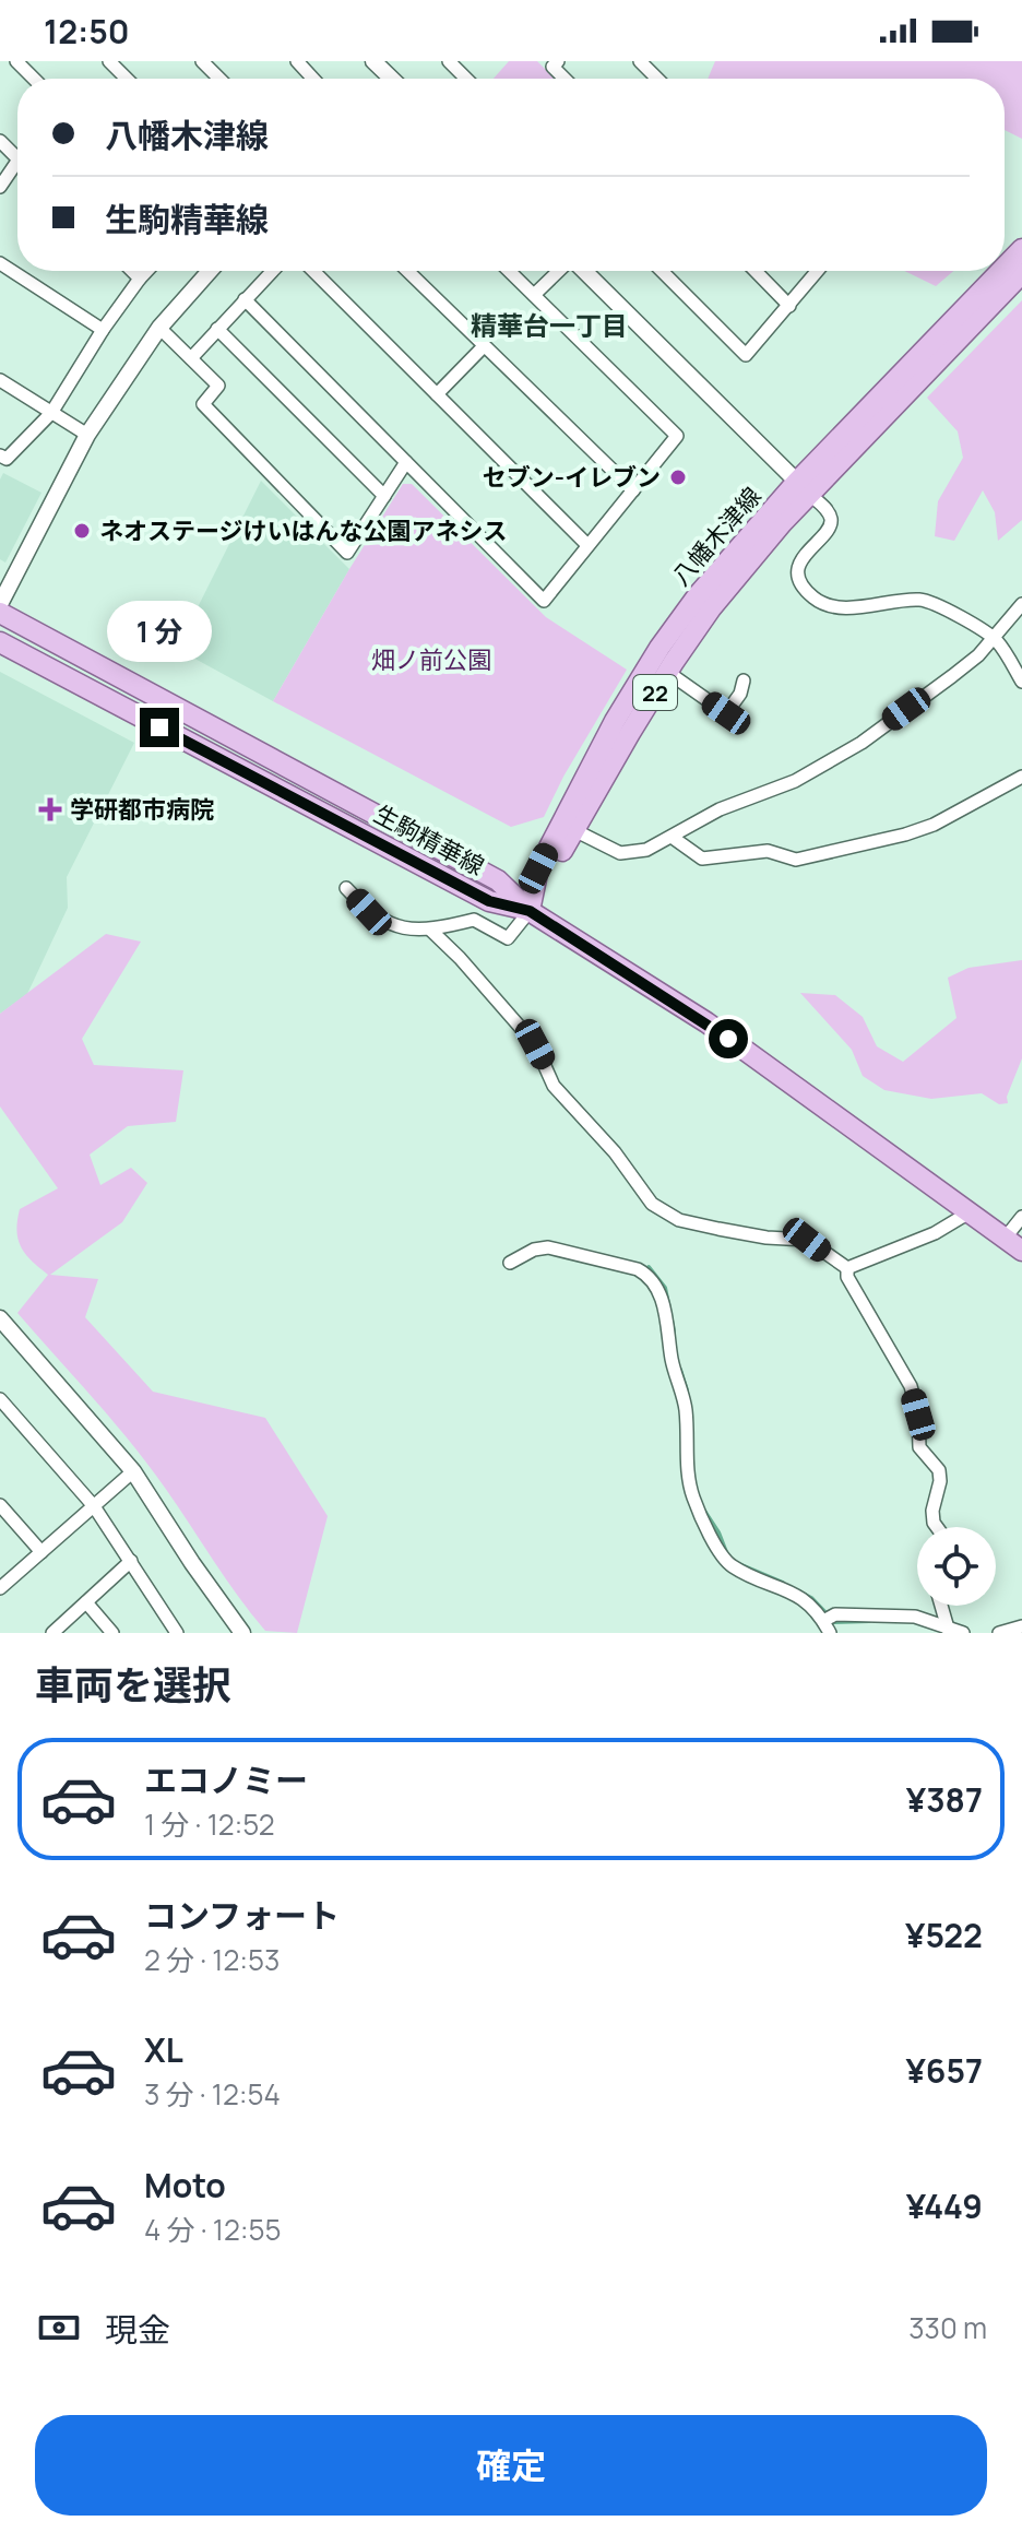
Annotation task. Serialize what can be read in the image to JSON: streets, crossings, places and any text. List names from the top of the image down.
{
  "streets": {
    "main road": ["八幡木津線", "22", "生駒精華線"]
  },
  "crossings": [
    ["八幡木津線", "生駒精華線"]
  ],
  "districts": ["精華台一丁目"],
  "parks": ["畑ノ前公園"],
  "places": {
    "other": ["セブン-イレブン", "ネオステージけいはんな公園アネシス"],
    "health": ["学研都市病院"]
  },
  "page": {
    "status": "12:50",
    "banner": ["八幡木津線", "生駒精華線"],
    "bubble": "1 分",
    "heading": "車両を選択",
    "list": [
      {
        "name": "エコノミー",
        "note": "1 分 · 12:52",
        "value": "¥387"
      },
      {
        "name": "コンフォート",
        "note": "2 分 · 12:53",
        "value": "¥522"
      },
      {
        "name": "XL",
        "note": "3 分 · 12:54",
        "value": "¥657"
      },
      {
        "name": "Moto",
        "note": "4 分 · 12:55",
        "value": "¥449"
      }
    ],
    "pay": ["現金", "330 m"],
    "buttons": "確定"
  }
}
